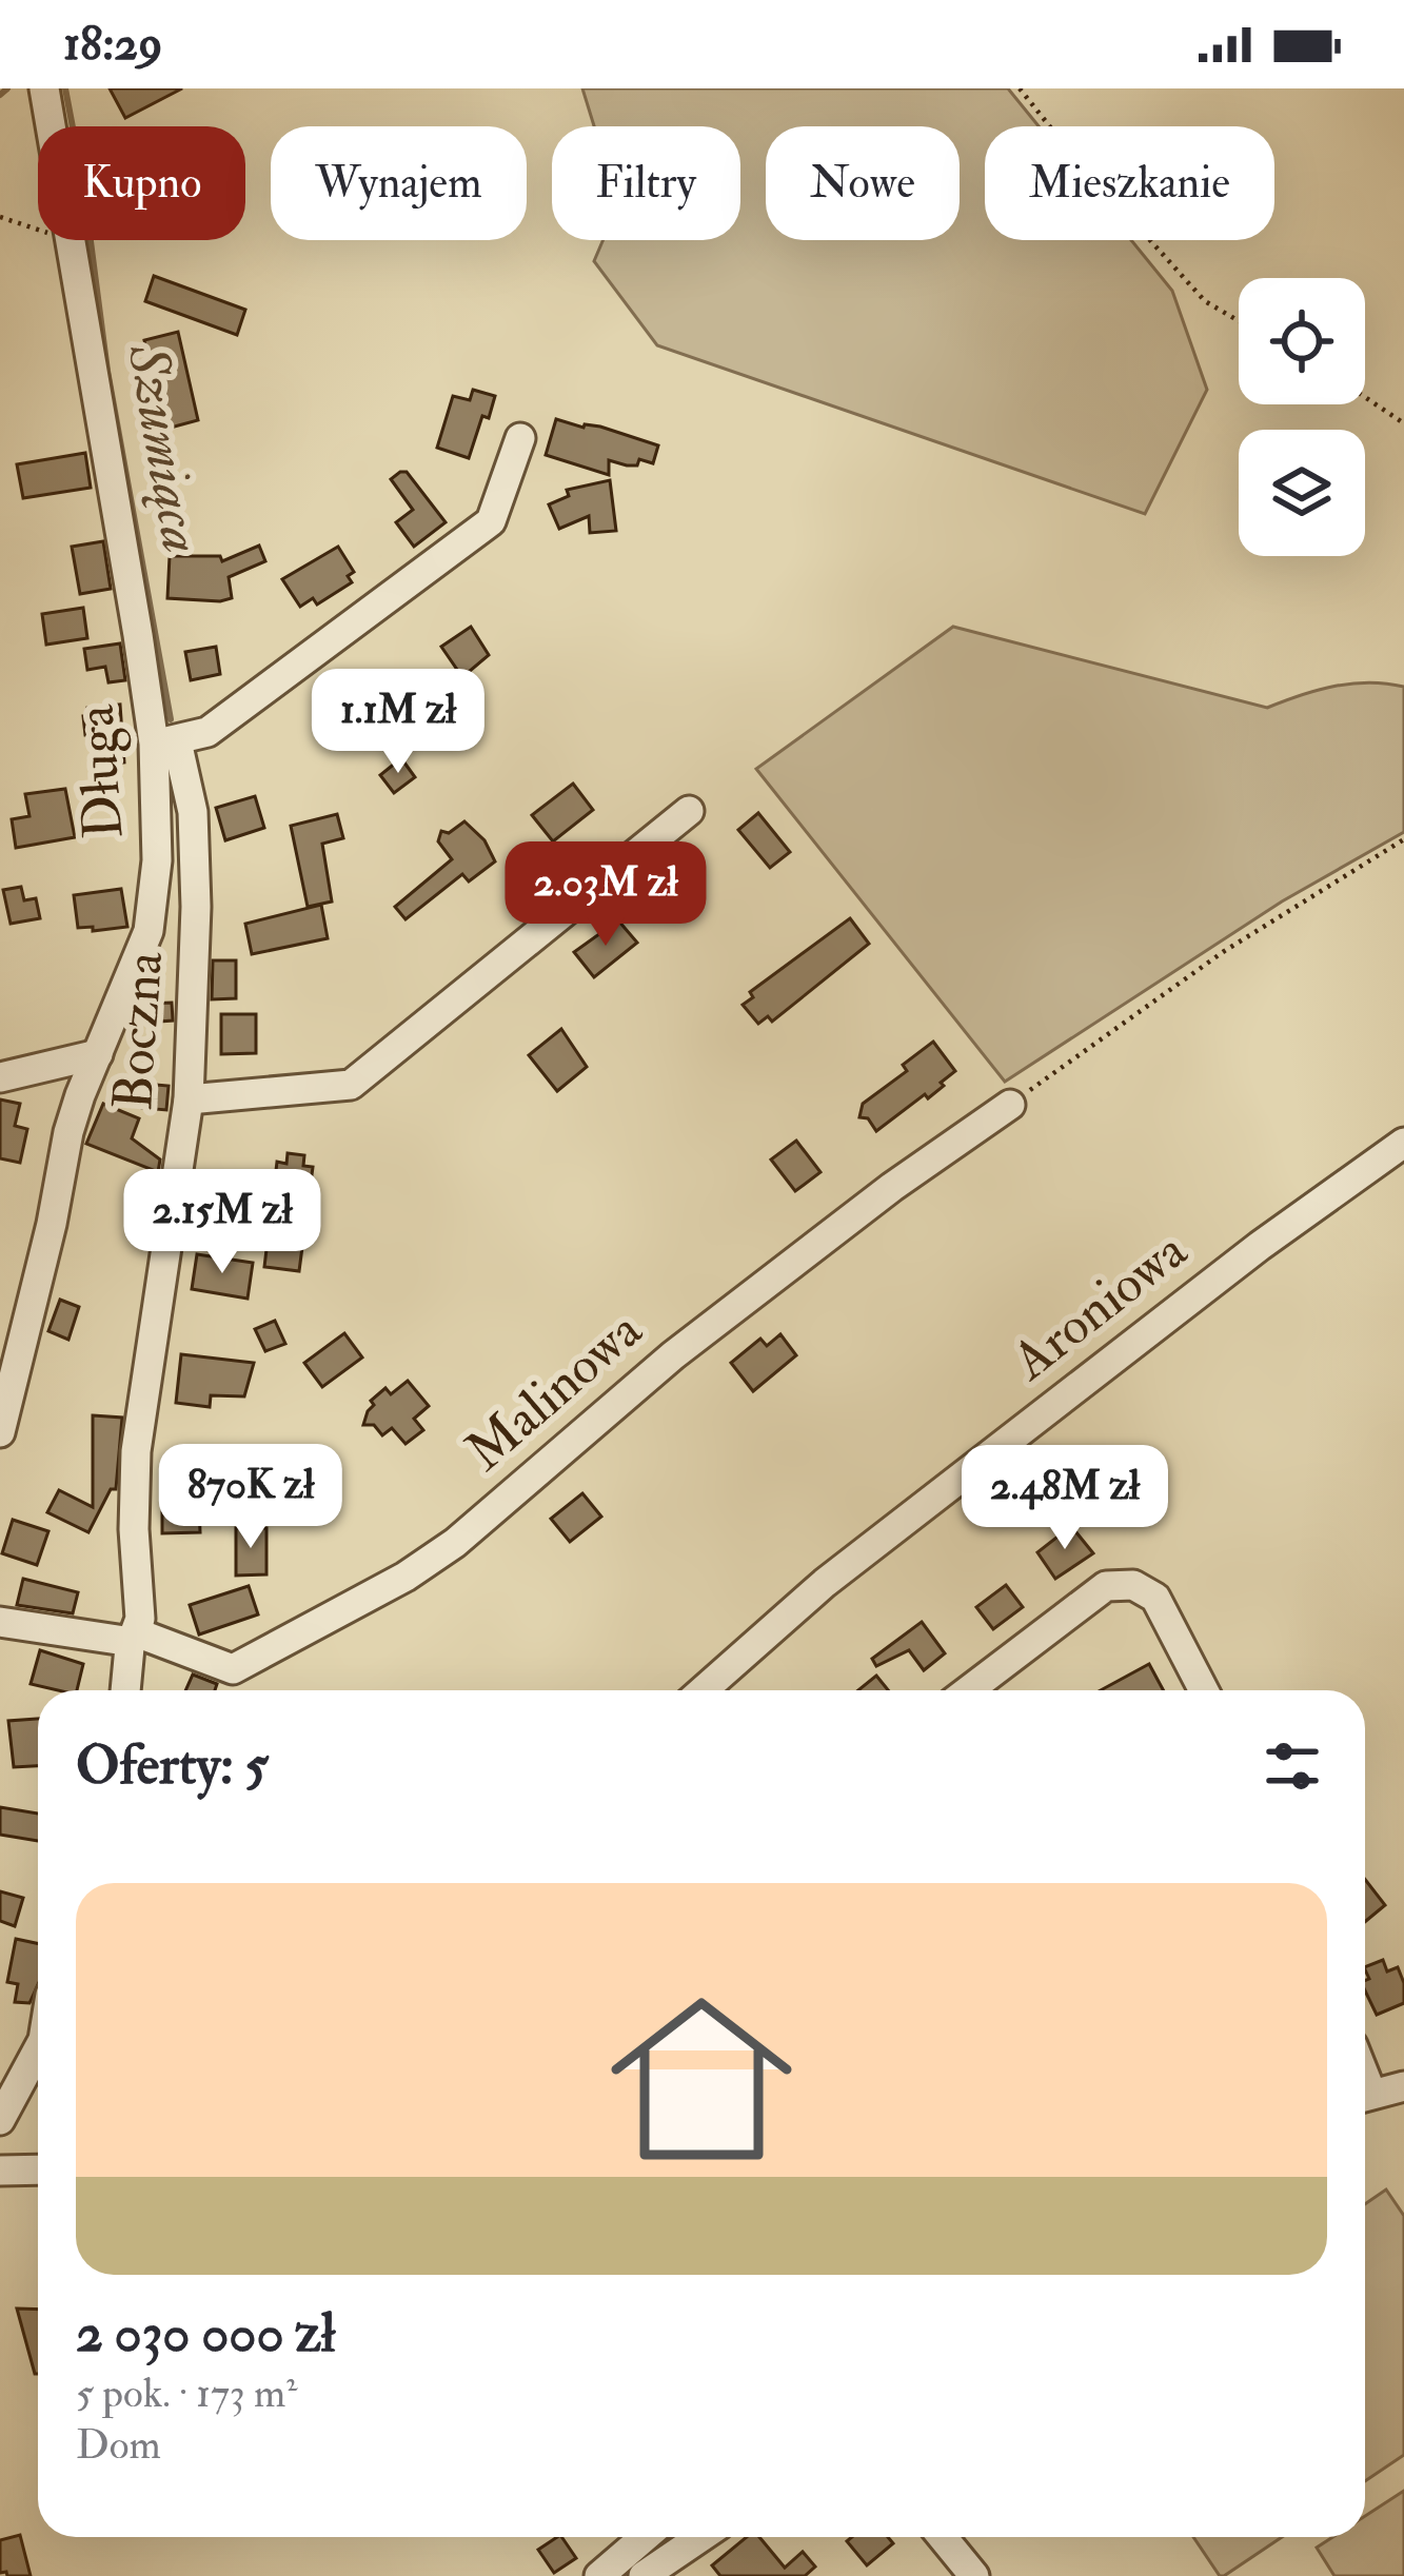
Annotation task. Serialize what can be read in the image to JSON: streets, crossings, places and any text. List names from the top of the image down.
{
  "streets": {
    "street": [
      "Długa",
      "Boczna",
      "Aroniowa",
      "Malinowa"
    ]
  },
  "crossings": [
    ["Długa", "Boczna"],
    ["Boczna", "Malinowa"]
  ],
  "water": ["Szumiąca"],
  "page": {
    "status": "18:29",
    "chip": [
      "Kupno",
      "Wynajem",
      "Filtry",
      "Nowe",
      "Mieszkanie"
    ],
    "price": [
      "1.1M zł",
      "2.03M zł",
      "2.15M zł",
      "870K zł",
      "2.48M zł"
    ],
    "heading": "Oferty: 5",
    "list": [
      {
        "name": "2 030 000 zł",
        "note": "5 pok. · 173 m² · Dom"
      }
    ]
  }
}
